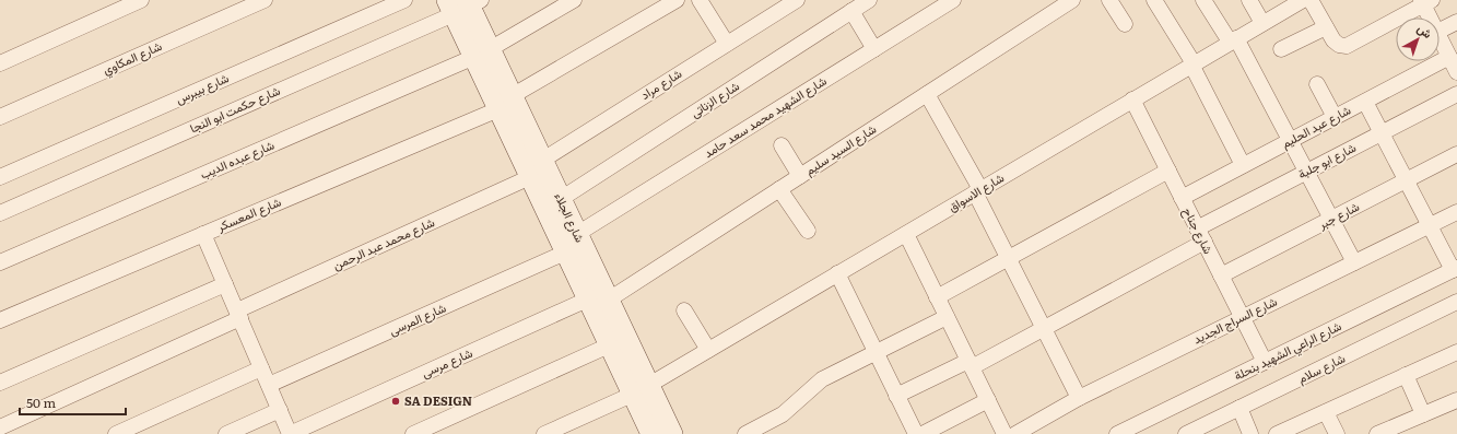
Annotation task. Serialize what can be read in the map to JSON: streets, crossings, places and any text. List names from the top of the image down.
{
  "streets": {
    "main road": ["شارع الجلاء"],
    "street": [
      "شارع المكاوي",
      "شارع مراد",
      "شارع بيبرس",
      "شارع الزناتى",
      "شارع حكمت ابو النجا",
      "شارع الشهيد محمد سعد حامد",
      "شارع عبد الحليم",
      "شارع السيد سليم",
      "شارع عبده الديب",
      "شارع ابو جلبة",
      "شارع الاسواق",
      "شارع المعسكر",
      "شارع جبر",
      "شارع جناح",
      "شارع محمد عبد الرحمن",
      "شارع المرسى",
      "شارع السراج الجديد",
      "شارع الراعي الشهيد بنحلة",
      "شارع مرسى",
      "شارع سلام"
    ]
  },
  "crossings": [
    ["شارع مراد", "شارع الجلاء"],
    ["شارع مراد", "شارع محمد عبد الرحمن"],
    ["شارع الزناتى", "شارع الجلاء"],
    ["شارع حكمت ابو النجا", "شارع الجلاء"],
    ["شارع الشهيد محمد سعد حامد", "شارع الجلاء"],
    ["شارع عبد الحليم", "شارع جناح"],
    ["شارع السيد سليم", "شارع الجلاء"],
    ["شارع السيد سليم", "شارع مرسى"],
    ["شارع عبده الديب", "شارع الجلاء"],
    ["شارع ابو جلبة", "شارع جناح"],
    ["شارع الاسواق", "شارع الجلاء"],
    ["شارع الاسواق", "شارع جناح"],
    ["شارع المعسكر", "شارع الجلاء"],
    ["شارع جبر", "شارع جناح"],
    ["شارع الجلاء", "شارع محمد عبد الرحمن"],
    ["شارع الجلاء", "شارع المرسى"],
    ["شارع الجلاء", "شارع مرسى"],
    ["شارع جناح", "شارع السراج الجديد"],
    ["شارع جناح", "شارع الراعي الشهيد بنحلة"]
  ],
  "places": ["SA DESIGN"],
  "scale_bar": "50 m",
  "north": "top right"
}
